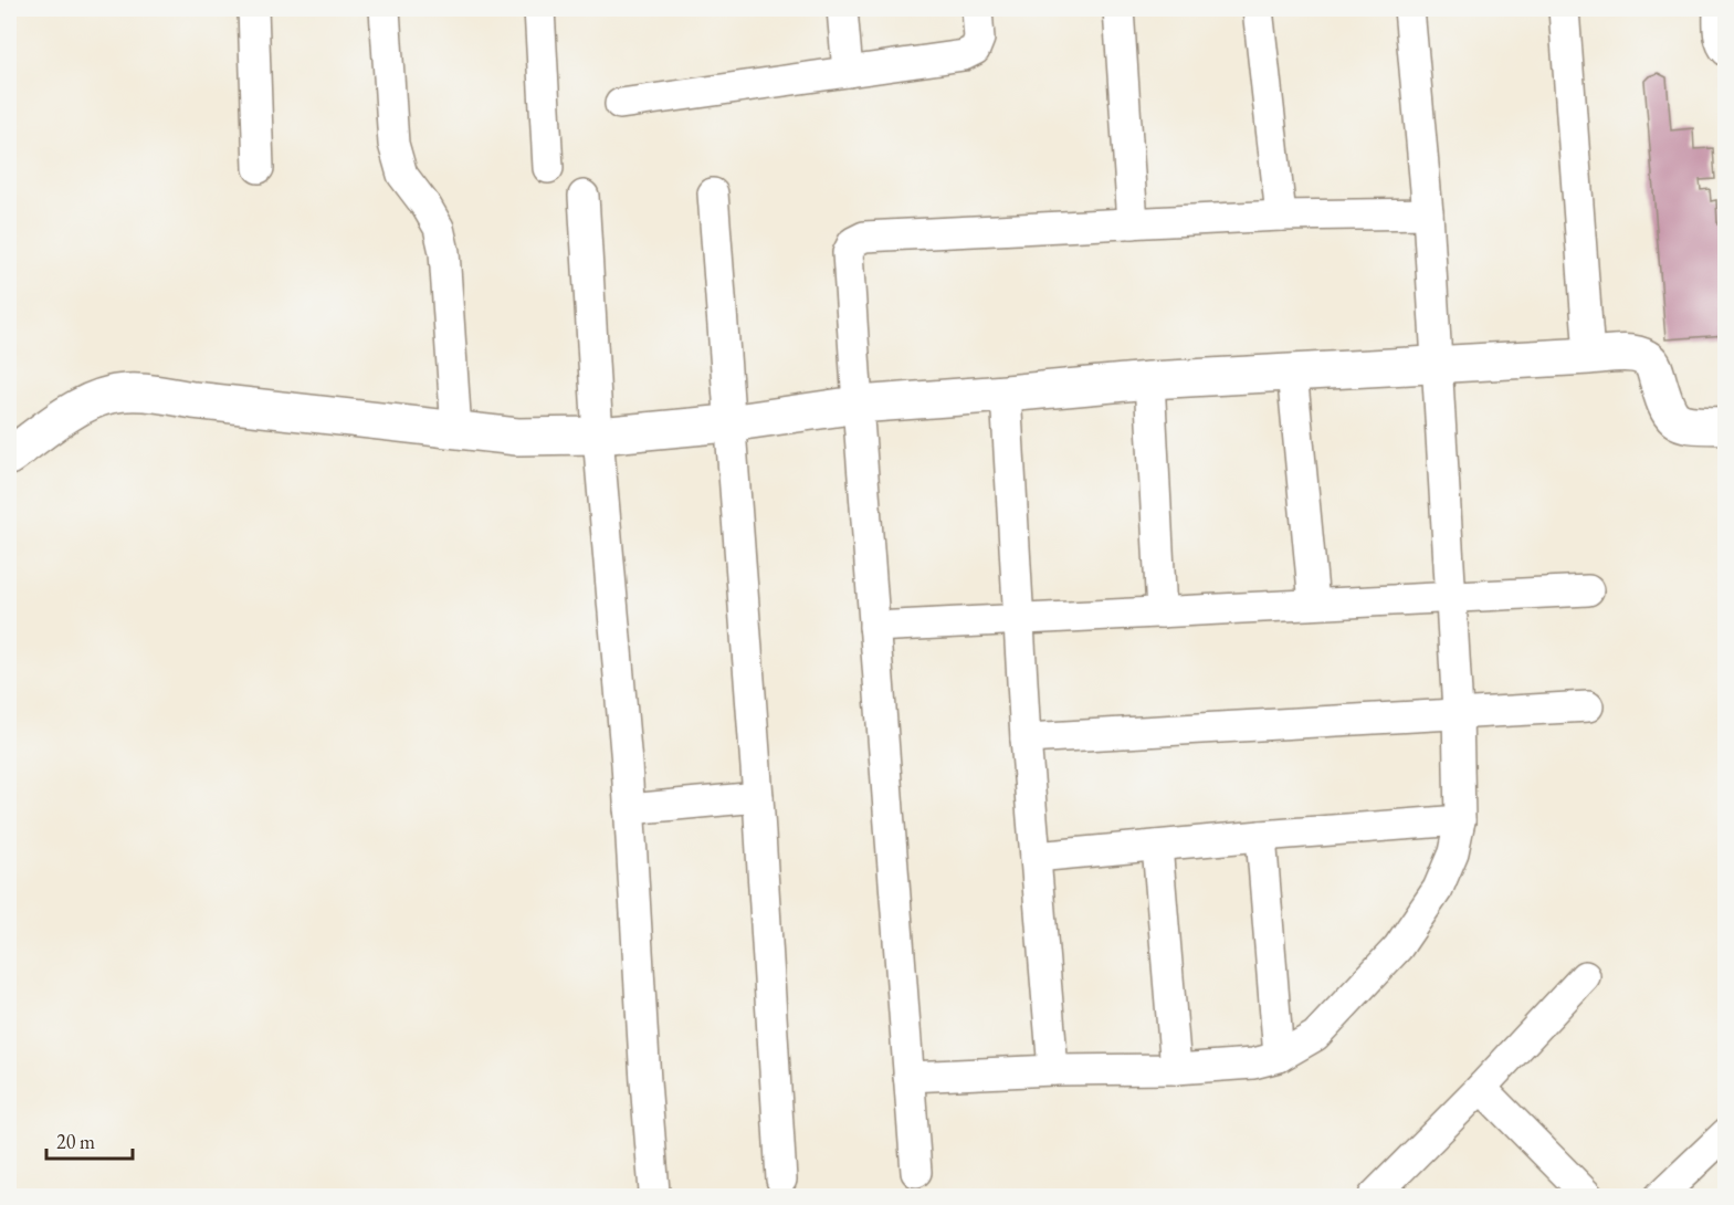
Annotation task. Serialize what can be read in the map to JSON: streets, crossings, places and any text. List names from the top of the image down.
{
  "scale_bar": "20 m"
}
